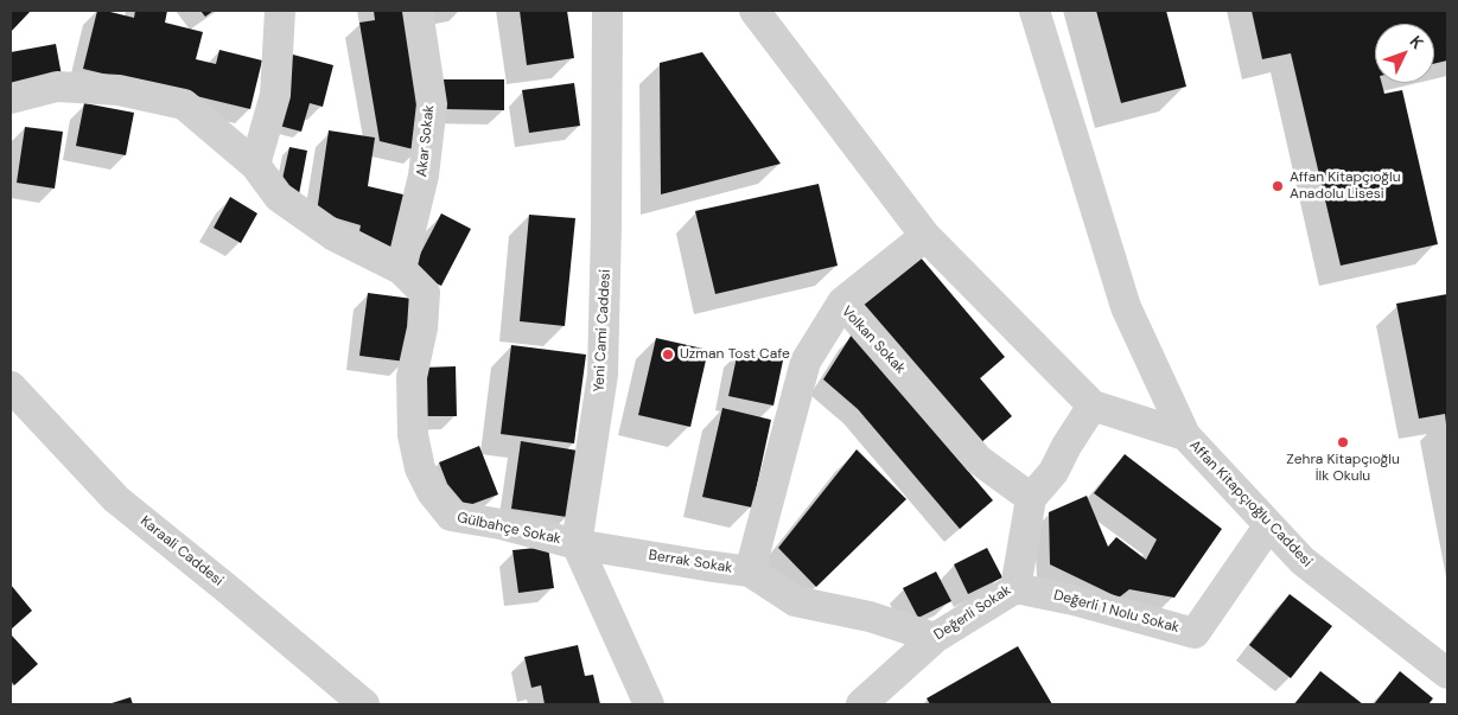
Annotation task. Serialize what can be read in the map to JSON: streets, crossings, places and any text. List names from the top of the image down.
{
  "streets": {
    "street": [
      "Akar Sokak",
      "Yeni Cami Caddesi",
      "Volkan Sokak",
      "Affan Kitapçıoğlu Caddesi",
      "Gülbahçe Sokak",
      "Karaali Caddesi",
      "Berrak Sokak",
      "Değerli 1 Nolu Sokak",
      "Değerli Sokak"
    ]
  },
  "crossings": [
    ["Akar Sokak", "Gülbahçe Sokak"],
    ["Yeni Cami Caddesi", "Gülbahçe Sokak"],
    ["Yeni Cami Caddesi", "Berrak Sokak"],
    ["Volkan Sokak", "Berrak Sokak"],
    ["Volkan Sokak", "Değerli Sokak"],
    ["Affan Kitapçıoğlu Caddesi", "Değerli 1 Nolu Sokak"],
    ["Gülbahçe Sokak", "Berrak Sokak"],
    ["Berrak Sokak", "Değerli Sokak"],
    ["Değerli 1 Nolu Sokak", "Değerli Sokak"]
  ],
  "places": ["Affan Kitapçıoğlu Anadolu Lisesi", "Uzman Tost Cafe", "Zehra Kitapçıoğlu İlk Okulu"],
  "north": "top right"
}
